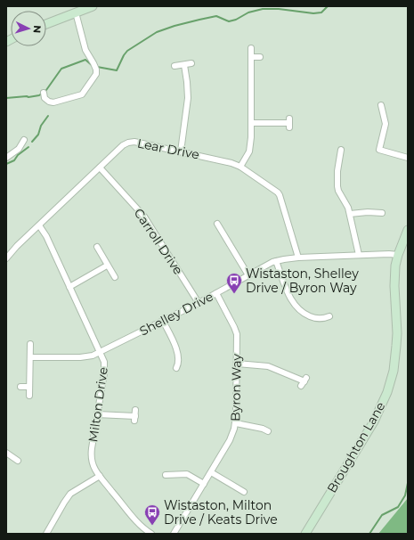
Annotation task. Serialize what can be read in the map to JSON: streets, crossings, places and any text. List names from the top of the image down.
{
  "streets": {
    "street": [
      "Lear Drive",
      "Carroll Drive",
      "Shelley Drive",
      "Byron Way",
      "Milton Drive",
      "Broughton Lane"
    ]
  },
  "crossings": [
    ["Lear Drive", "Carroll Drive"],
    ["Lear Drive", "Shelley Drive"],
    ["Lear Drive", "Milton Drive"],
    ["Carroll Drive", "Shelley Drive"],
    ["Shelley Drive", "Byron Way"],
    ["Shelley Drive", "Milton Drive"],
    ["Shelley Drive", "Broughton Lane"]
  ],
  "places": {
    "bus stop": ["Wistaston, Shelley Drive / Byron Way", "Wistaston, Milton Drive / Keats Drive"]
  },
  "north": "right"
}
